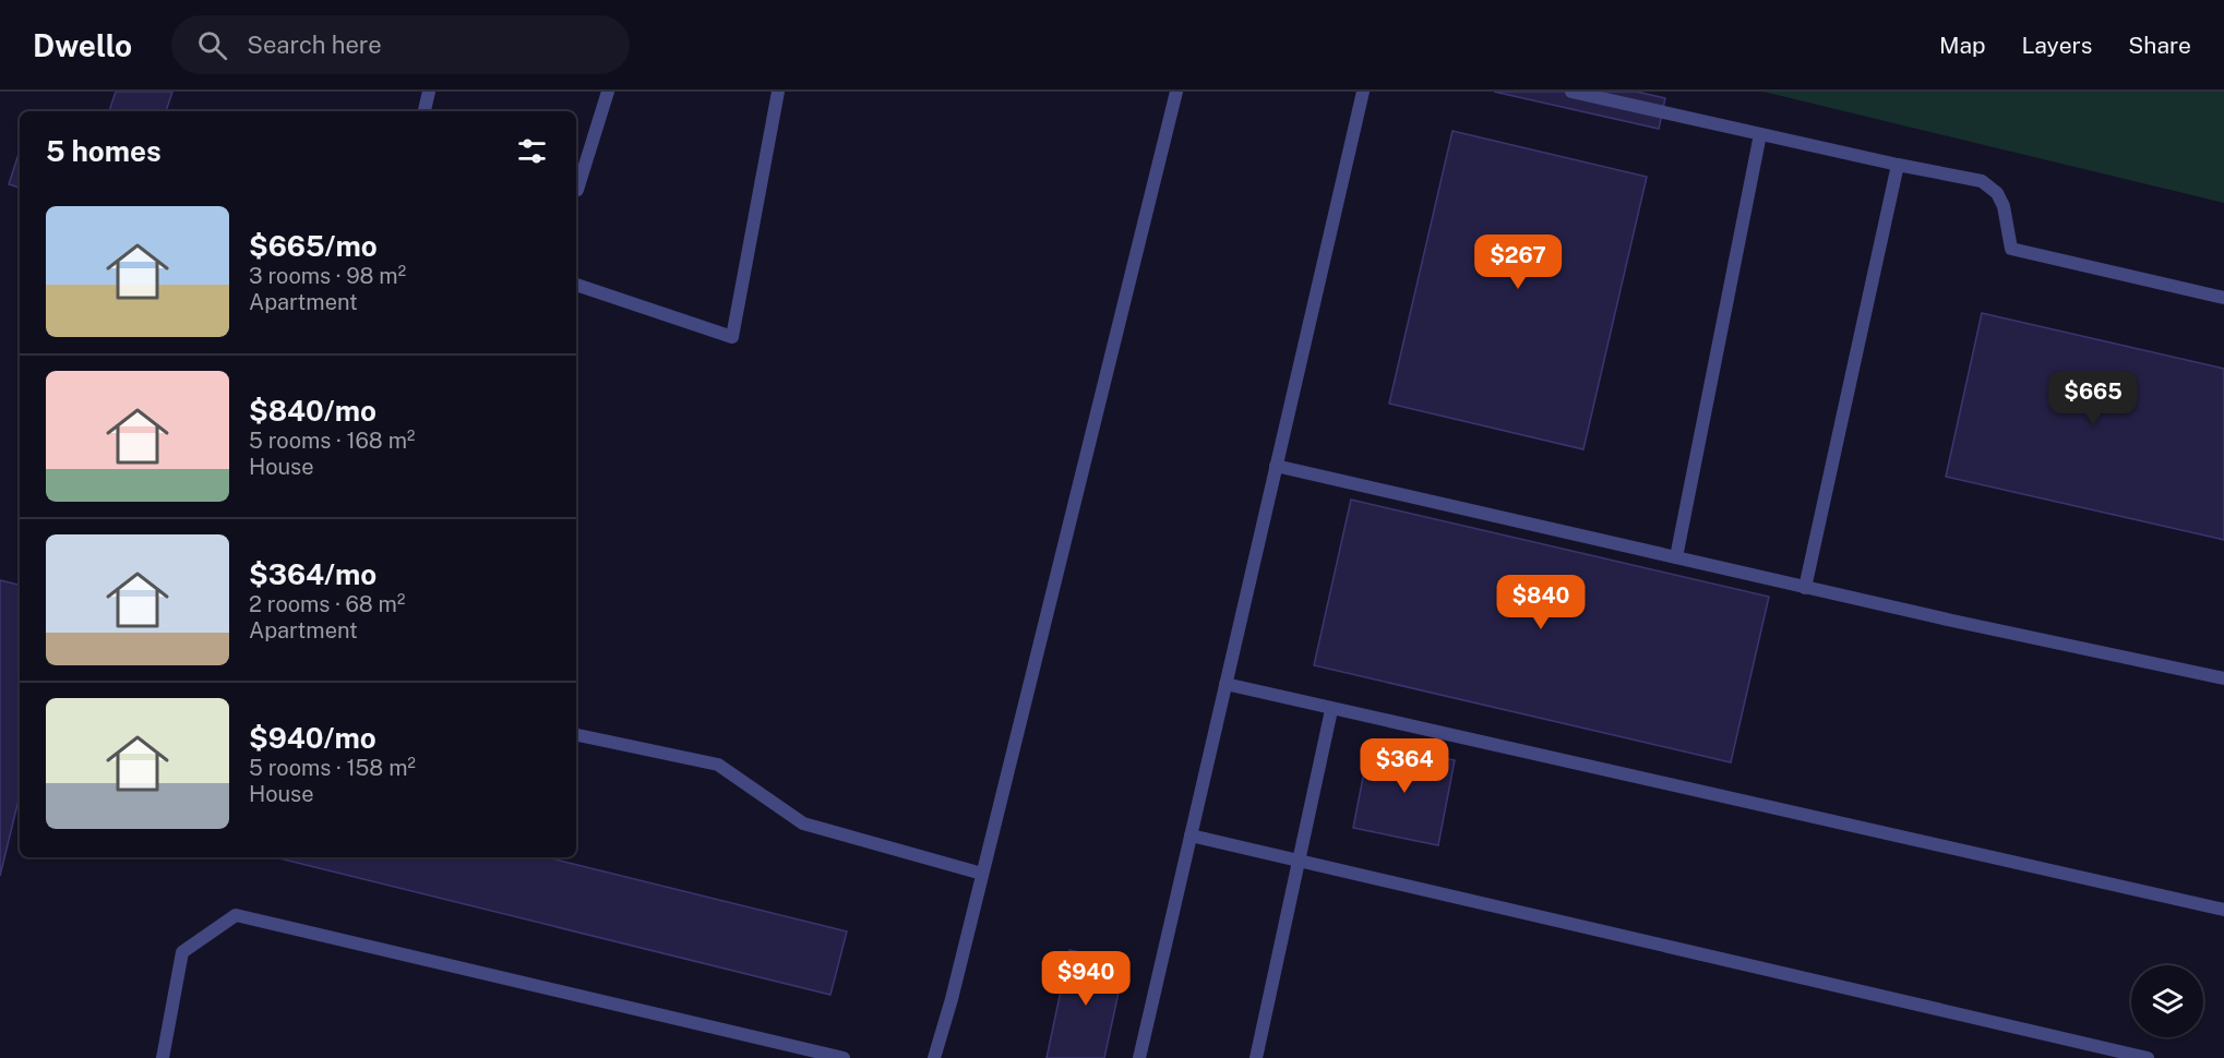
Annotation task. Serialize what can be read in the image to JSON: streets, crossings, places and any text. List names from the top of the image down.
{
  "page": {
    "header": "Dwello",
    "search": "Search here",
    "nav": ["Map", "Layers", "Share"],
    "heading": "5 homes",
    "list": [
      {
        "name": "$665/mo",
        "note": "3 rooms · 98 m² · Apartment"
      },
      {
        "name": "$840/mo",
        "note": "5 rooms · 168 m² · House"
      },
      {
        "name": "$364/mo",
        "note": "2 rooms · 68 m² · Apartment"
      },
      {
        "name": "$940/mo",
        "note": "5 rooms · 158 m² · House"
      }
    ],
    "price": [
      "$267",
      "$665",
      "$840",
      "$364",
      "$940"
    ]
  }
}
